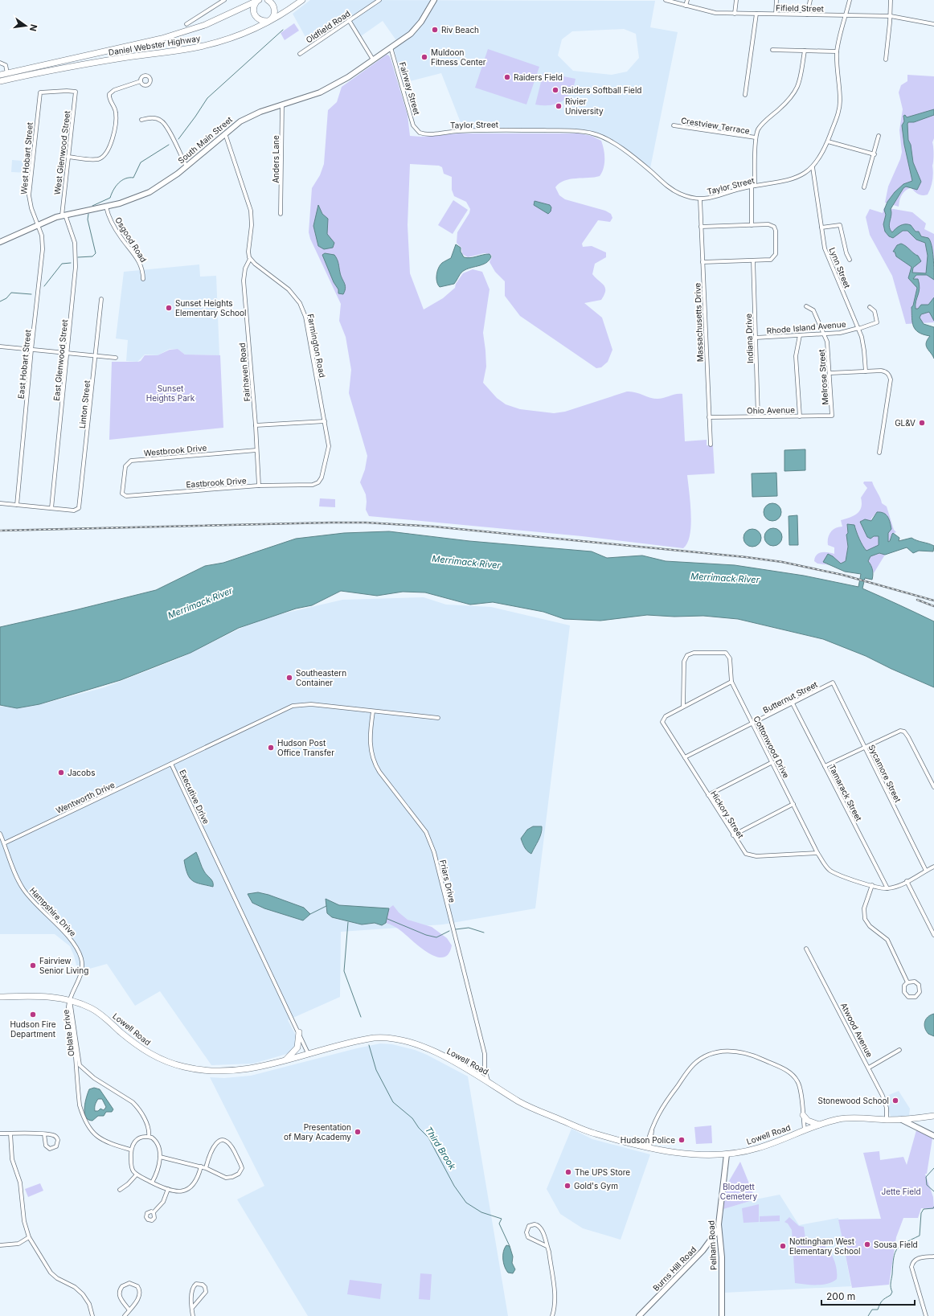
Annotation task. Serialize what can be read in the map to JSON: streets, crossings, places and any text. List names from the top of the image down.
{
  "streets": {
    "main road": ["Daniel Webster Highway", "Lowell Road"],
    "street": [
      "Fifield Street",
      "Oldfield Road",
      "Fairway Street",
      "Taylor Street",
      "Crestview Terrace",
      "South Main Street",
      "West Glenwood Street",
      "West Hobart Street",
      "Anders Lane",
      "Osgood Road",
      "Lynn Street",
      "Massachusetts Drive",
      "Rhode Island Avenue",
      "Indiana Drive",
      "Farmington Road",
      "East Glenwood Street",
      "East Hobart Street",
      "Fairhaven Road",
      "Melrose Street",
      "Linton Street",
      "Ohio Avenue",
      "Westbrook Drive",
      "Eastbrook Drive",
      "Butternut Street",
      "Cottonwood Drive",
      "Sycamore Street",
      "Tamarack Street",
      "Executive Drive",
      "Wentworth Drive",
      "Hickory Street",
      "Friars Drive",
      "Hampshire Drive",
      "Atwood Avenue",
      "Oblate Drive",
      "Pelham Road",
      "Burns Hill Road"
    ]
  },
  "crossings": [
    ["Fifield Street", "Taylor Street"],
    ["Fairway Street", "Taylor Street"],
    ["Fairway Street", "South Main Street"],
    ["Taylor Street", "Lynn Street"],
    ["Taylor Street", "Massachusetts Drive"],
    ["South Main Street", "West Glenwood Street"],
    ["South Main Street", "West Hobart Street"],
    ["South Main Street", "Anders Lane"],
    ["South Main Street", "Osgood Road"],
    ["South Main Street", "East Glenwood Street"],
    ["South Main Street", "East Hobart Street"],
    ["West Glenwood Street", "West Hobart Street"],
    ["West Glenwood Street", "East Glenwood Street"],
    ["West Hobart Street", "East Hobart Street"],
    ["Lynn Street", "Rhode Island Avenue"],
    ["Massachusetts Drive", "Ohio Avenue"],
    ["Rhode Island Avenue", "Indiana Drive"],
    ["Rhode Island Avenue", "Melrose Street"],
    ["Indiana Drive", "Ohio Avenue"],
    ["Farmington Road", "Fairhaven Road"],
    ["Farmington Road", "Eastbrook Drive"],
    ["East Glenwood Street", "Linton Street"],
    ["Fairhaven Road", "Westbrook Drive"],
    ["Fairhaven Road", "Eastbrook Drive"],
    ["Melrose Street", "Ohio Avenue"],
    ["Westbrook Drive", "Eastbrook Drive"],
    ["Butternut Street", "Cottonwood Drive"],
    ["Butternut Street", "Sycamore Street"],
    ["Butternut Street", "Tamarack Street"],
    ["Butternut Street", "Hickory Street"],
    ["Cottonwood Drive", "Tamarack Street"],
    ["Cottonwood Drive", "Hickory Street"],
    ["Executive Drive", "Wentworth Drive"],
    ["Executive Drive", "Friars Drive"],
    ["Executive Drive", "Lowell Road"],
    ["Wentworth Drive", "Hampshire Drive"],
    ["Friars Drive", "Lowell Road"],
    ["Hampshire Drive", "Lowell Road"],
    ["Hampshire Drive", "Oblate Drive"],
    ["Lowell Road", "Atwood Avenue"],
    ["Lowell Road", "Oblate Drive"],
    ["Lowell Road", "Pelham Road"],
    ["Pelham Road", "Burns Hill Road"]
  ],
  "water": ["Merrimack River", "Third Brook"],
  "parks": ["Sunset Heights Park", "Blodgett Cemetery", "Jette Field"],
  "places": [
    "Riv Beach",
    "Muldoon Fitness Center",
    "Raiders Field",
    "Raiders Softball Field",
    "Rivier University",
    "Sunset Heights Elementary School",
    "GL&V",
    "Southeastern Container",
    "Hudson Post Office Transfer",
    "Jacobs",
    "Fairview Senior Living",
    "Hudson Fire Department",
    "Stonewood School",
    "Presentation of Mary Academy",
    "Hudson Police",
    "The UPS Store",
    "Gold's Gym",
    "Sousa Field",
    "Nottingham West Elementary School"
  ],
  "scale_bar": "200 m",
  "north": "right"
}
